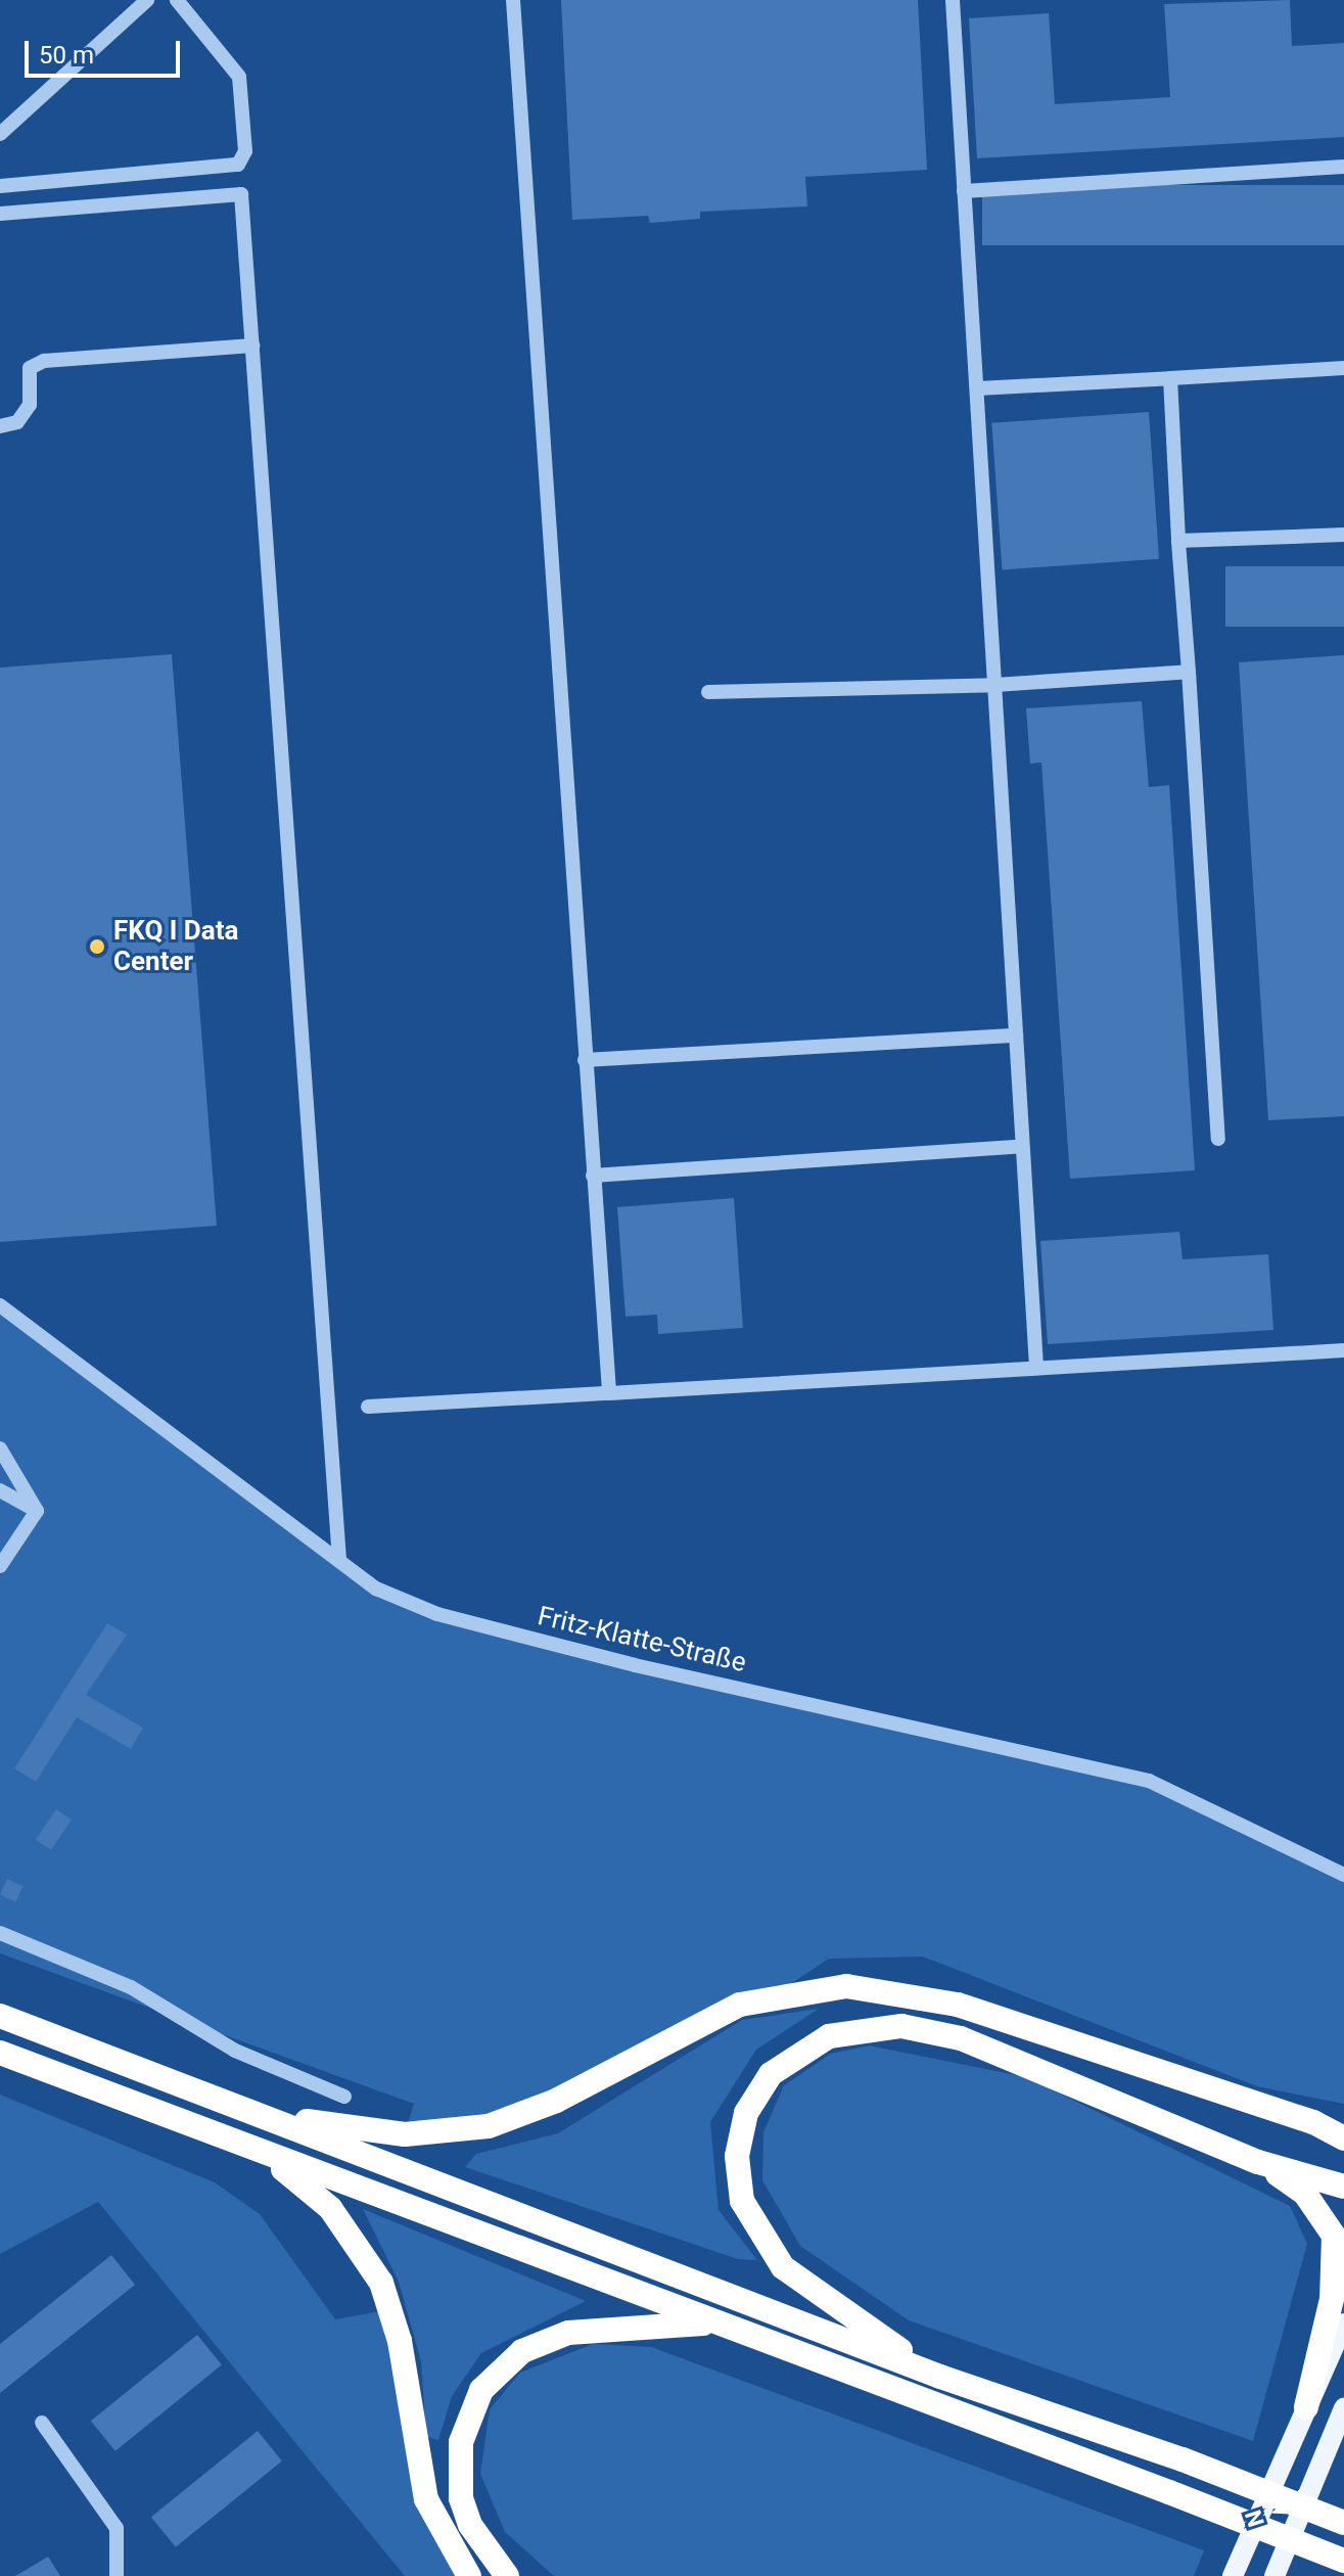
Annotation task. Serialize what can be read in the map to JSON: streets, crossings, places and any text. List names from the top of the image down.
{
  "streets": {
    "street": ["Fritz-Klatte-Straße"]
  },
  "places": ["FKQ I Data Center"],
  "scale_bar": "50 m",
  "north": "left"
}
